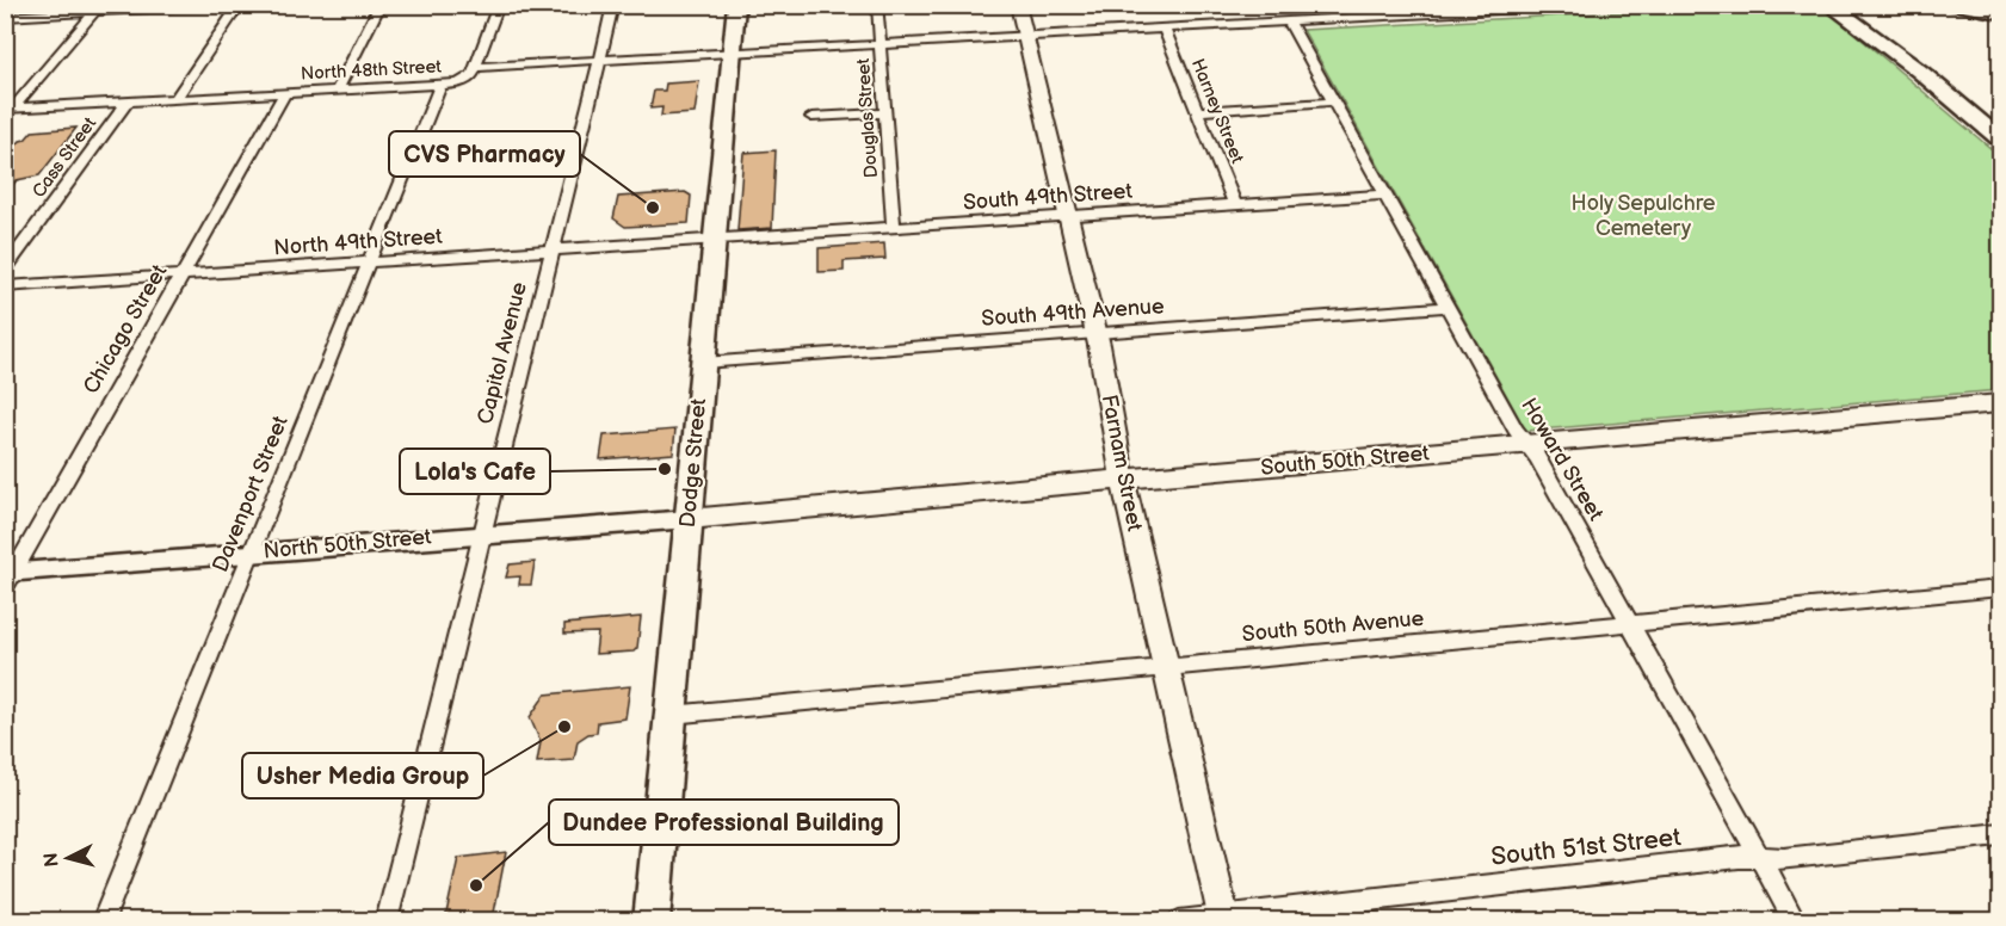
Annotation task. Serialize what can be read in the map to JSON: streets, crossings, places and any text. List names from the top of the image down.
{
  "streets": {
    "main road": ["South 50th Street", "Dodge Street", "Farnam Street"],
    "street": [
      "North 48th Street",
      "Harney Street",
      "Douglas Street",
      "Cass Street",
      "South 49th Street",
      "North 49th Street",
      "South 49th Avenue",
      "Chicago Street",
      "Capitol Avenue",
      "Howard Street",
      "Davenport Street",
      "North 50th Street",
      "South 50th Avenue",
      "South 51st Street"
    ]
  },
  "crossings": [
    ["North 48th Street", "Harney Street"],
    ["North 48th Street", "Douglas Street"],
    ["North 48th Street", "Cass Street"],
    ["North 48th Street", "Chicago Street"],
    ["North 48th Street", "Capitol Avenue"],
    ["North 48th Street", "Howard Street"],
    ["North 48th Street", "Dodge Street"],
    ["North 48th Street", "Farnam Street"],
    ["North 48th Street", "Davenport Street"],
    ["Harney Street", "South 49th Street"],
    ["Douglas Street", "South 49th Street"],
    ["South 49th Street", "North 49th Street"],
    ["South 49th Street", "Howard Street"],
    ["South 49th Street", "Dodge Street"],
    ["South 49th Street", "Farnam Street"],
    ["North 49th Street", "Chicago Street"],
    ["North 49th Street", "Capitol Avenue"],
    ["North 49th Street", "Dodge Street"],
    ["North 49th Street", "Davenport Street"],
    ["South 49th Avenue", "Howard Street"],
    ["South 49th Avenue", "Dodge Street"],
    ["South 49th Avenue", "Farnam Street"],
    ["Chicago Street", "North 50th Street"],
    ["Capitol Avenue", "North 50th Street"],
    ["Howard Street", "South 50th Street"],
    ["Howard Street", "South 50th Avenue"],
    ["Howard Street", "South 51st Street"],
    ["South 50th Street", "Dodge Street"],
    ["South 50th Street", "Farnam Street"],
    ["South 50th Street", "North 50th Street"],
    ["Dodge Street", "North 50th Street"],
    ["Dodge Street", "South 50th Avenue"],
    ["Farnam Street", "South 50th Avenue"],
    ["Farnam Street", "South 51st Street"],
    ["Davenport Street", "North 50th Street"]
  ],
  "parks": ["Holy Sepulchre Cemetery"],
  "places": [
    "CVS Pharmacy",
    "Lola's Cafe",
    "Usher Media Group",
    "Dundee Professional Building"
  ],
  "north": "left"
}
